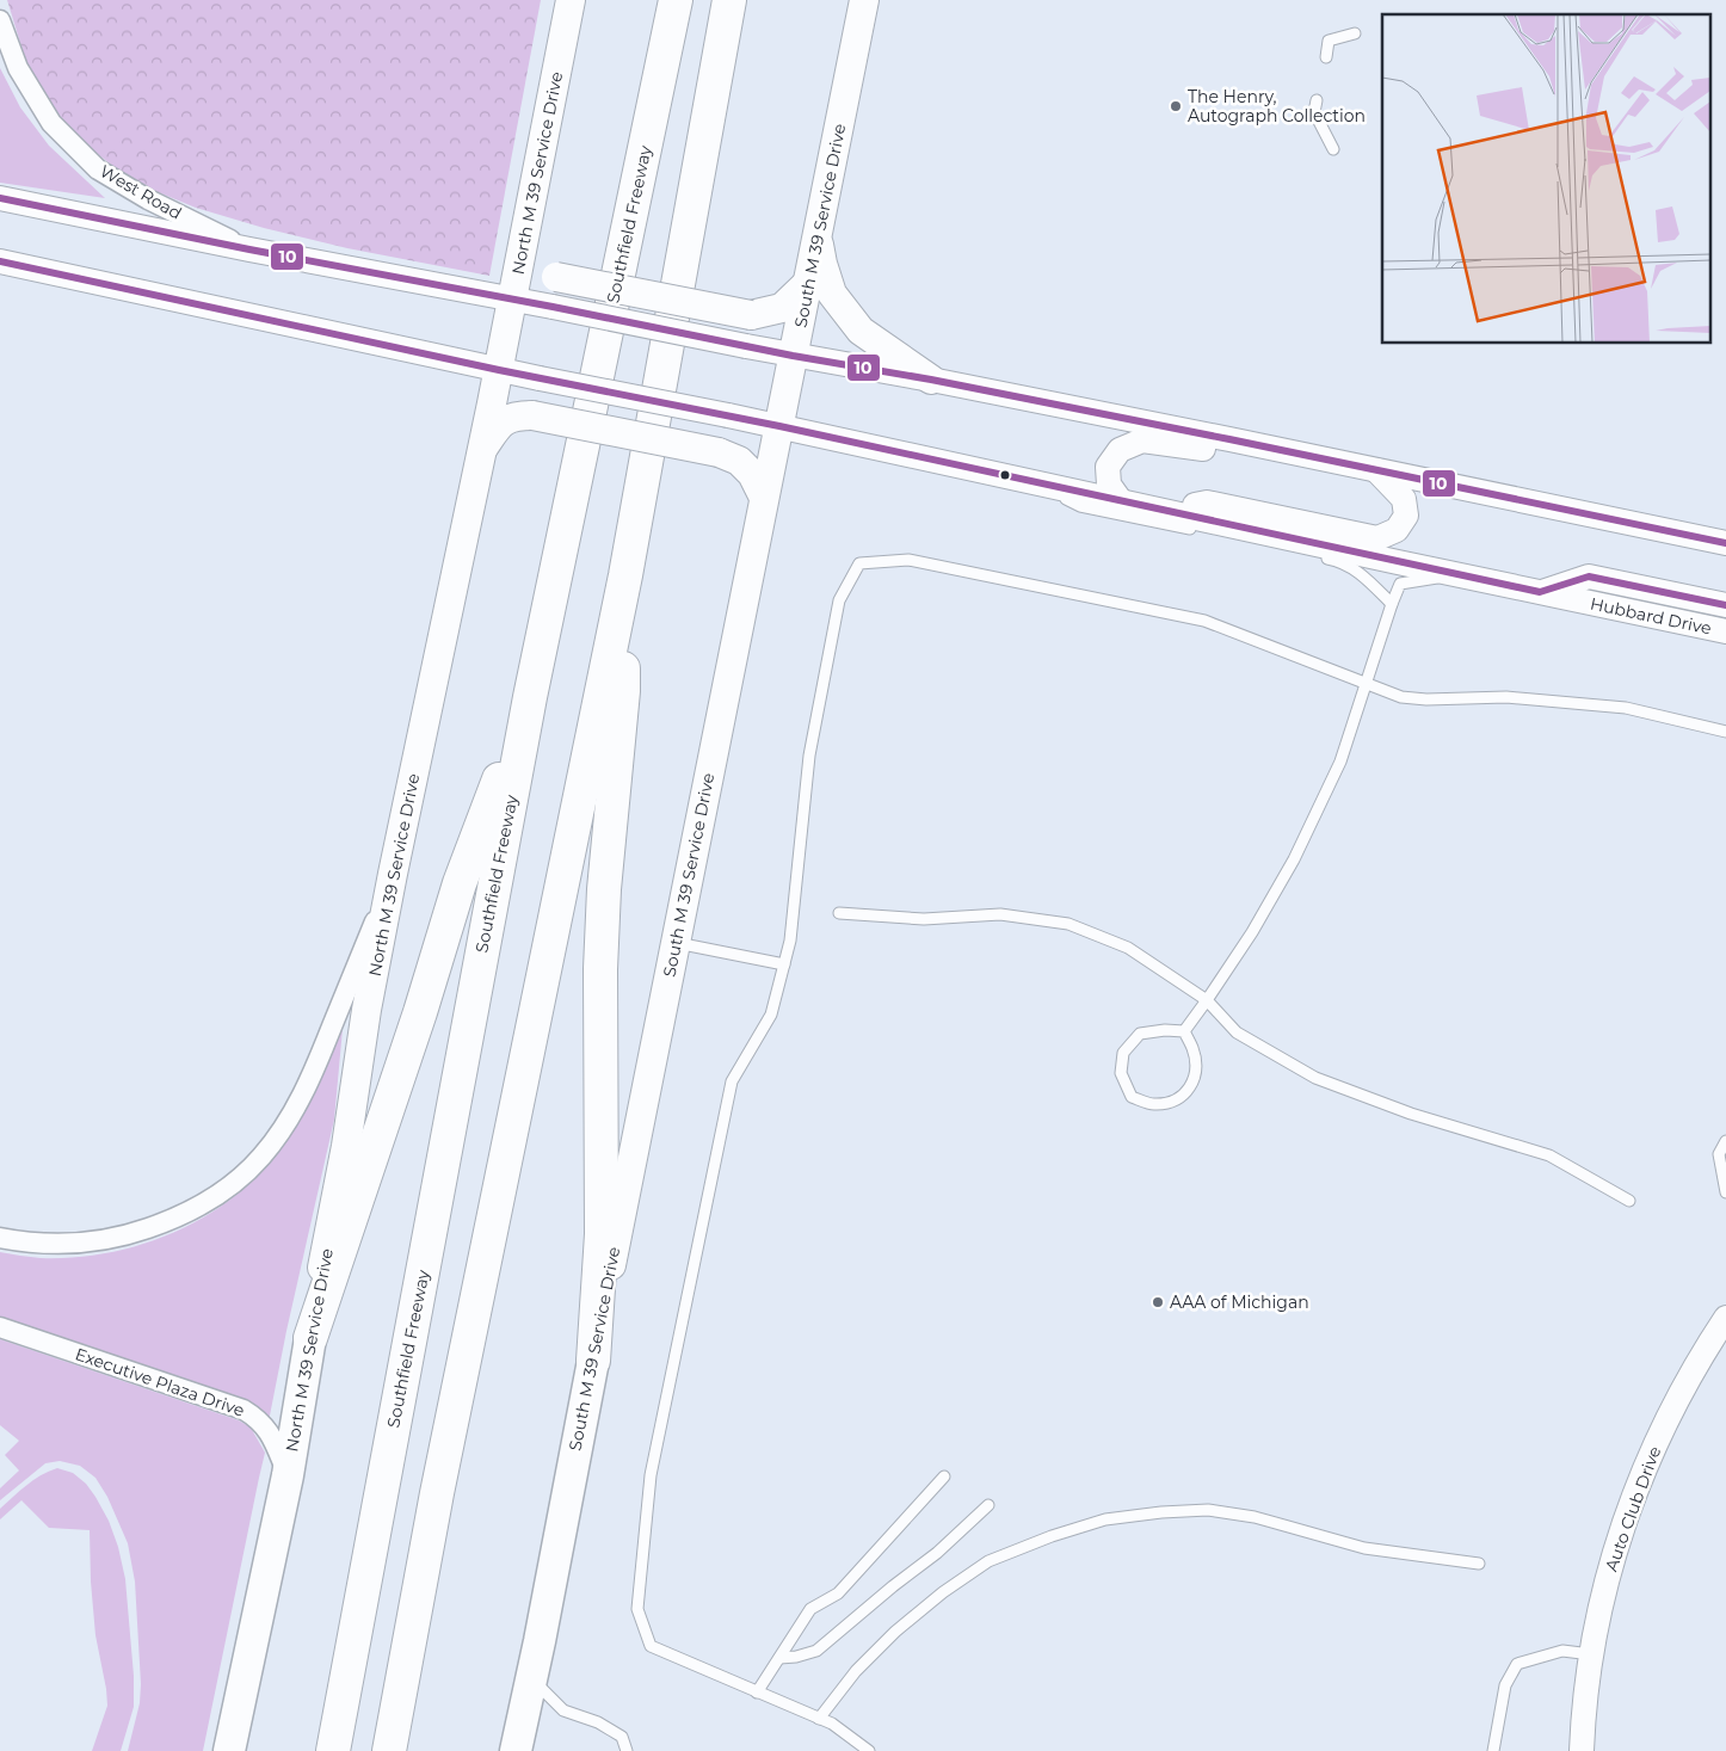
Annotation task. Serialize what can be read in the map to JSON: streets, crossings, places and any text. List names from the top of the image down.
{
  "streets": {
    "highway": ["Southfield Freeway"],
    "main road": ["North M 39 Service Drive", "South M 39 Service Drive"],
    "street": [
      "West Road",
      "Hubbard Drive",
      "Executive Plaza Drive",
      "Auto Club Drive"
    ]
  },
  "crossings": [
    ["North M 39 Service Drive", "Hubbard Drive"],
    ["North M 39 Service Drive", "Executive Plaza Drive"],
    ["South M 39 Service Drive", "Hubbard Drive"]
  ],
  "places": ["The Henry, Autograph Collection", "AAA of Michigan"],
  "lines": ["transit line 10"]
}
